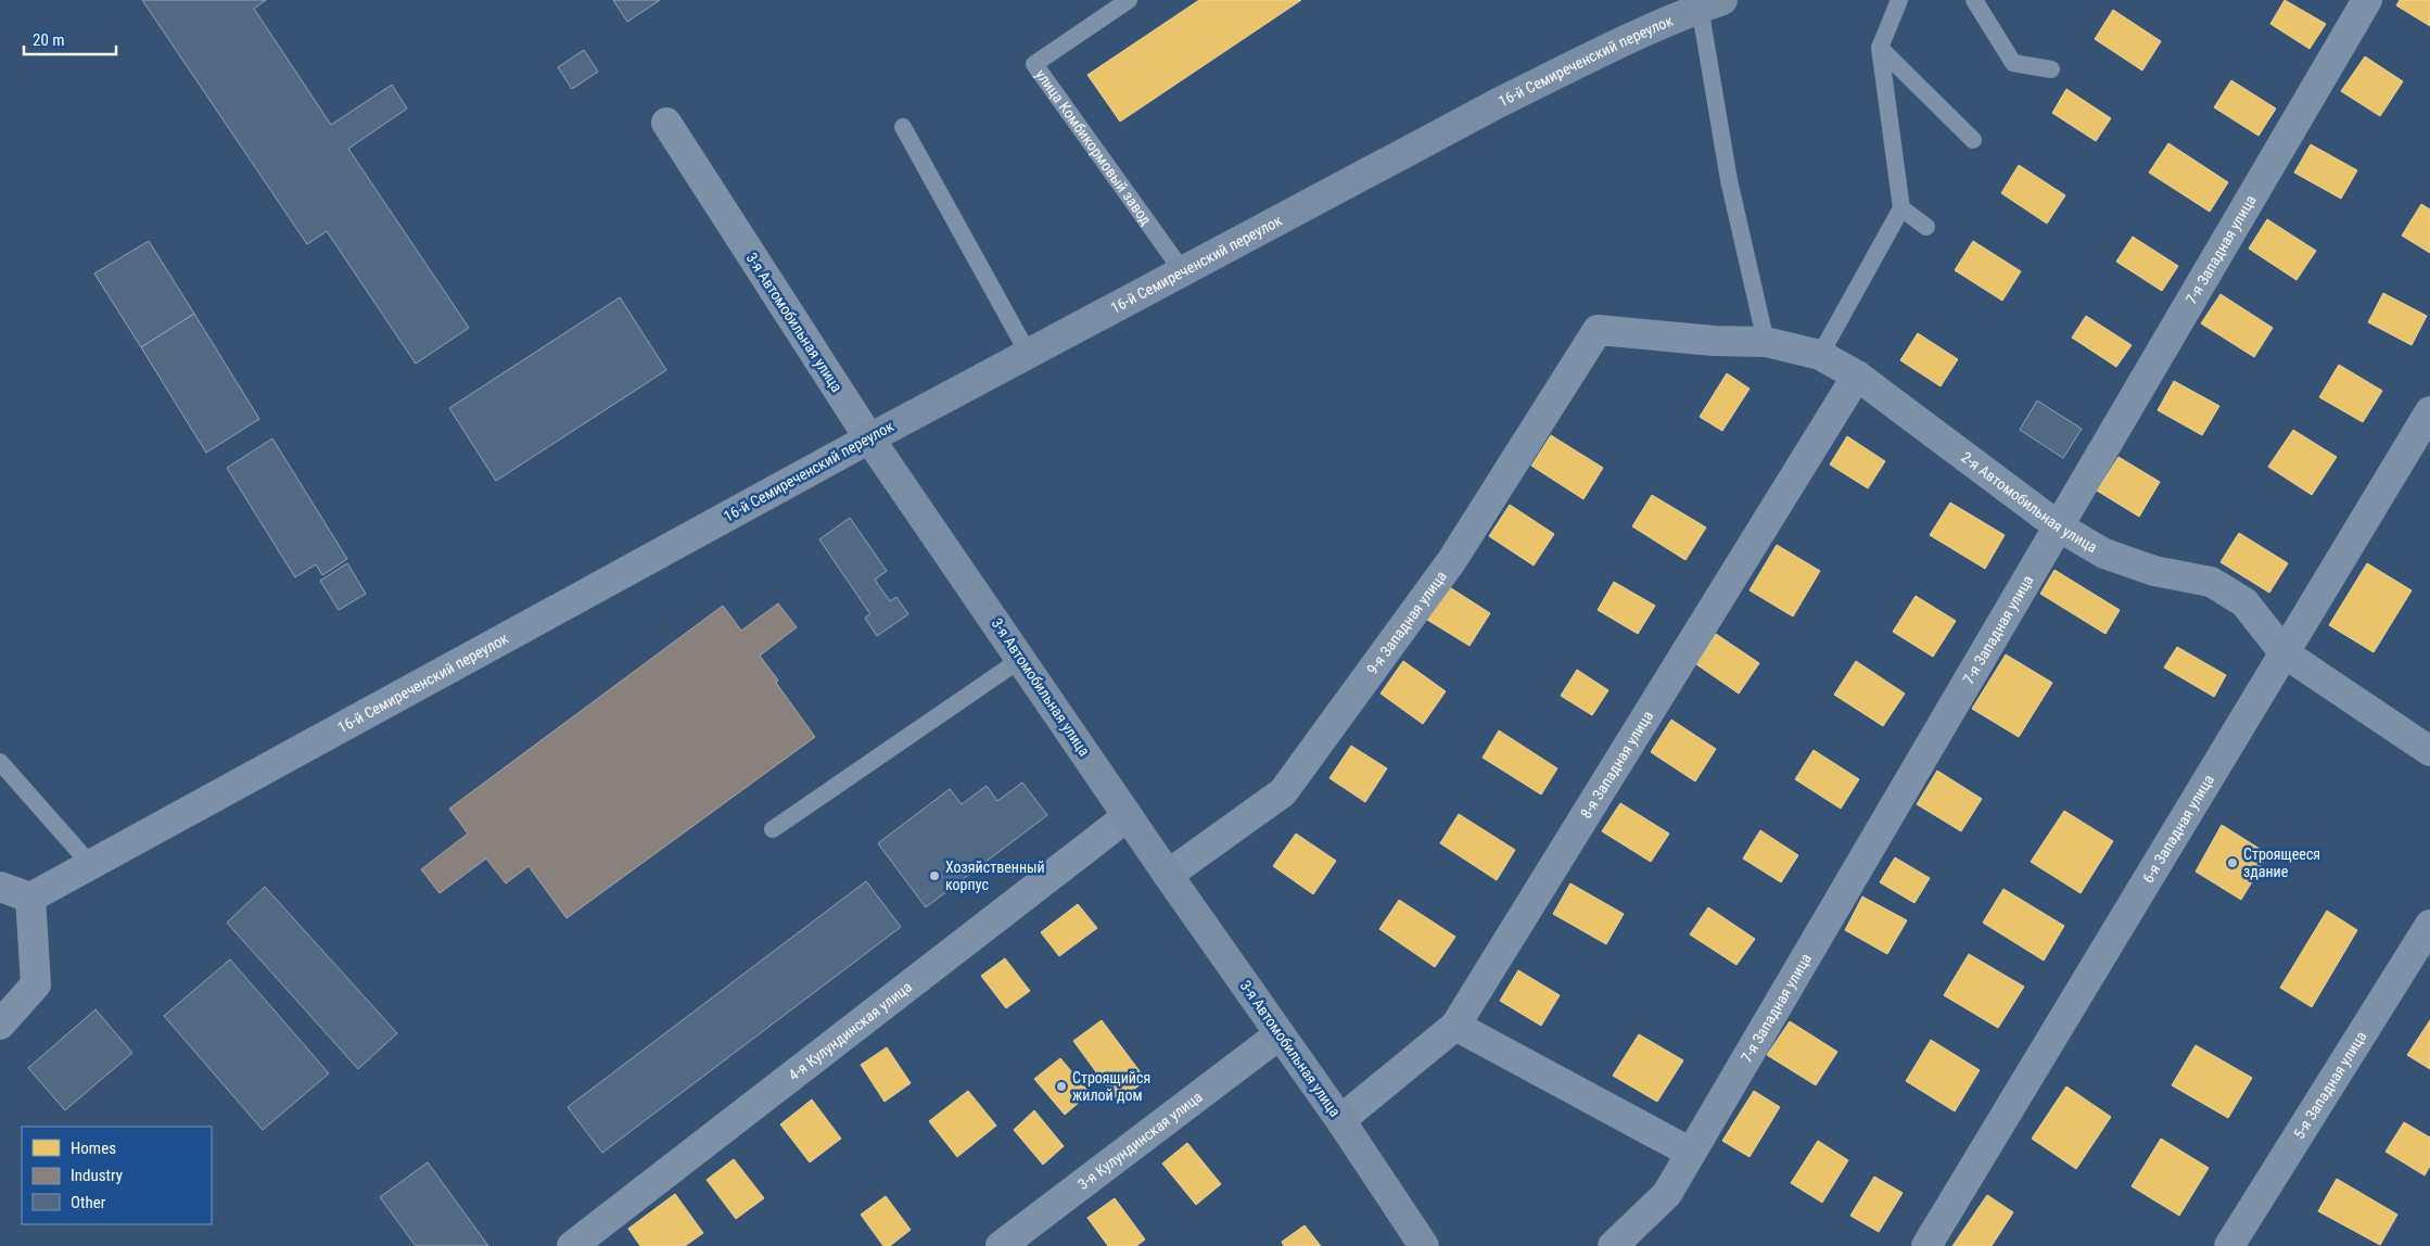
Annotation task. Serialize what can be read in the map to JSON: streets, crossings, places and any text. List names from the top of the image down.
{
  "streets": {
    "street": [
      "16-й Семиреченский переулок",
      "7-я Западная улица",
      "3-я Автомобильная улица",
      "2-я Автомобильная улица",
      "9-я Западная улица",
      "8-я Западная улица",
      "6-я Западная улица",
      "4-я Кулундинская улица",
      "5-я Западная улица",
      "3-я Кулундинская улица"
    ],
    "lane": ["улица Комбикормовый завод"]
  },
  "crossings": [
    ["16-й Семиреченский переулок", "улица Комбикормовый завод"],
    ["16-й Семиреченский переулок", "3-я Автомобильная улица"],
    ["7-я Западная улица", "2-я Автомобильная улица"],
    ["3-я Автомобильная улица", "9-я Западная улица"],
    ["3-я Автомобильная улица", "8-я Западная улица"],
    ["3-я Автомобильная улица", "4-я Кулундинская улица"],
    ["3-я Автомобильная улица", "3-я Кулундинская улица"],
    ["2-я Автомобильная улица", "9-я Западная улица"],
    ["2-я Автомобильная улица", "8-я Западная улица"],
    ["2-я Автомобильная улица", "6-я Западная улица"]
  ],
  "places": ["Строящееся здание", "Хозяйственный корпус", "Строящийся жилой дом"],
  "legend": ["Homes", "Industry", "Other"],
  "scale_bar": "20 m"
}
